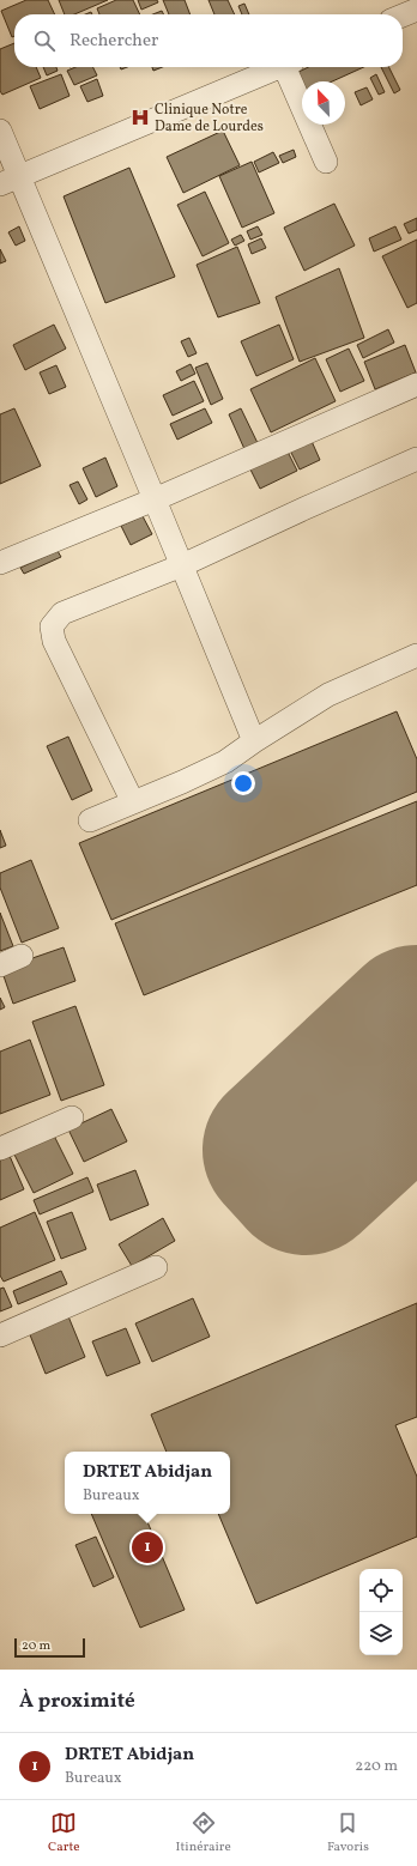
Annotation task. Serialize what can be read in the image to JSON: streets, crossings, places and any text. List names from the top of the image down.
{
  "places": {
    "hospital": ["Clinique Notre Dame de Lourdes"]
  },
  "scale_bar": "20 m",
  "north": "top left",
  "page": {
    "search": "Rechercher",
    "popup": ["DRTET Abidjan", "Bureaux"],
    "pins": "1",
    "scale": "20 m",
    "heading": "À proximité",
    "list": [
      {
        "mark": "1",
        "name": "DRTET Abidjan",
        "note": "Bureaux",
        "value": "220 m"
      }
    ],
    "nav": ["Carte", "Itinéraire", "Favoris"]
  }
}
